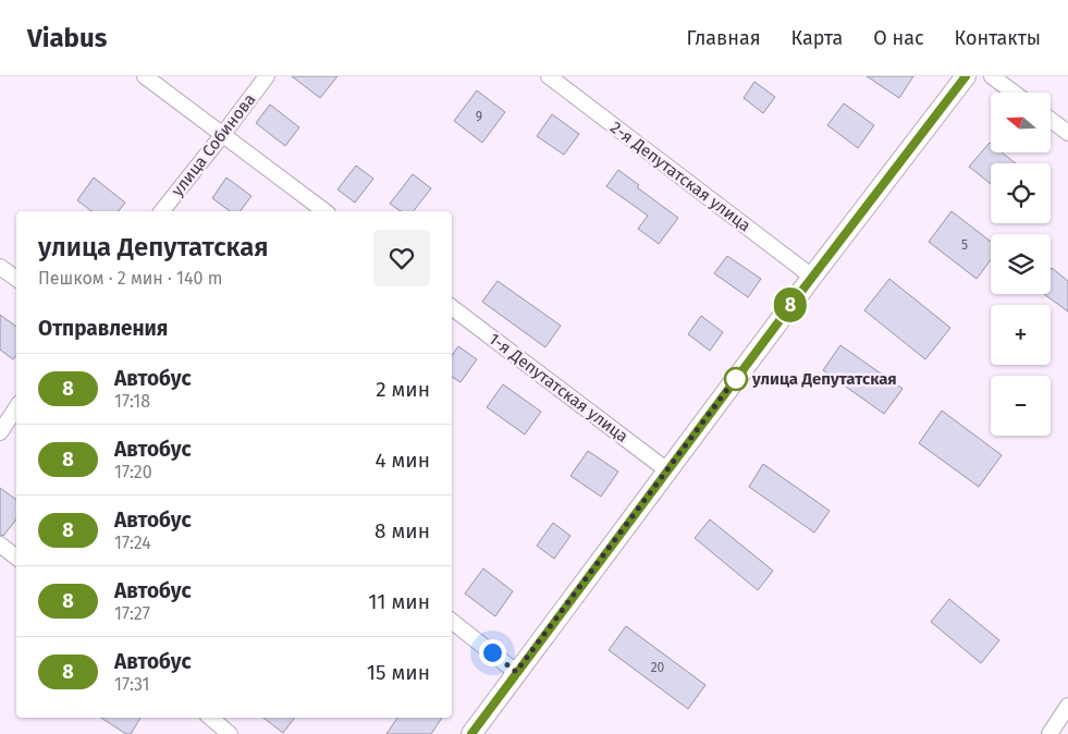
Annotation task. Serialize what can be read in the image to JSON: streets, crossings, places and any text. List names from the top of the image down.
{
  "streets": {
    "street": ["улица Собинова", "2-я Депутатская улица", "1-я Депутатская улица"]
  },
  "places": ["улица Депутатская"],
  "lines": ["bus line 8"],
  "house_numbers": ["9", "5", "20"],
  "north": "left",
  "page": {
    "header": "Viabus",
    "nav": [
      "Главная",
      "Карта",
      "О нас",
      "Контакты"
    ],
    "on_map": "8",
    "map_buttons": ["+", "−"],
    "heading": [
      ["улица Депутатская", "Пешком · 2 мин · 140 m"],
      "Отправления"
    ],
    "list": [
      {
        "mark": "8",
        "name": "Автобус",
        "note": "17:18",
        "value": "2 мин"
      },
      {
        "mark": "8",
        "name": "Автобус",
        "note": "17:20",
        "value": "4 мин"
      },
      {
        "mark": "8",
        "name": "Автобус",
        "note": "17:24",
        "value": "8 мин"
      },
      {
        "mark": "8",
        "name": "Автобус",
        "note": "17:27",
        "value": "11 мин"
      },
      {
        "mark": "8",
        "name": "Автобус",
        "note": "17:31",
        "value": "15 мин"
      }
    ]
  }
}
